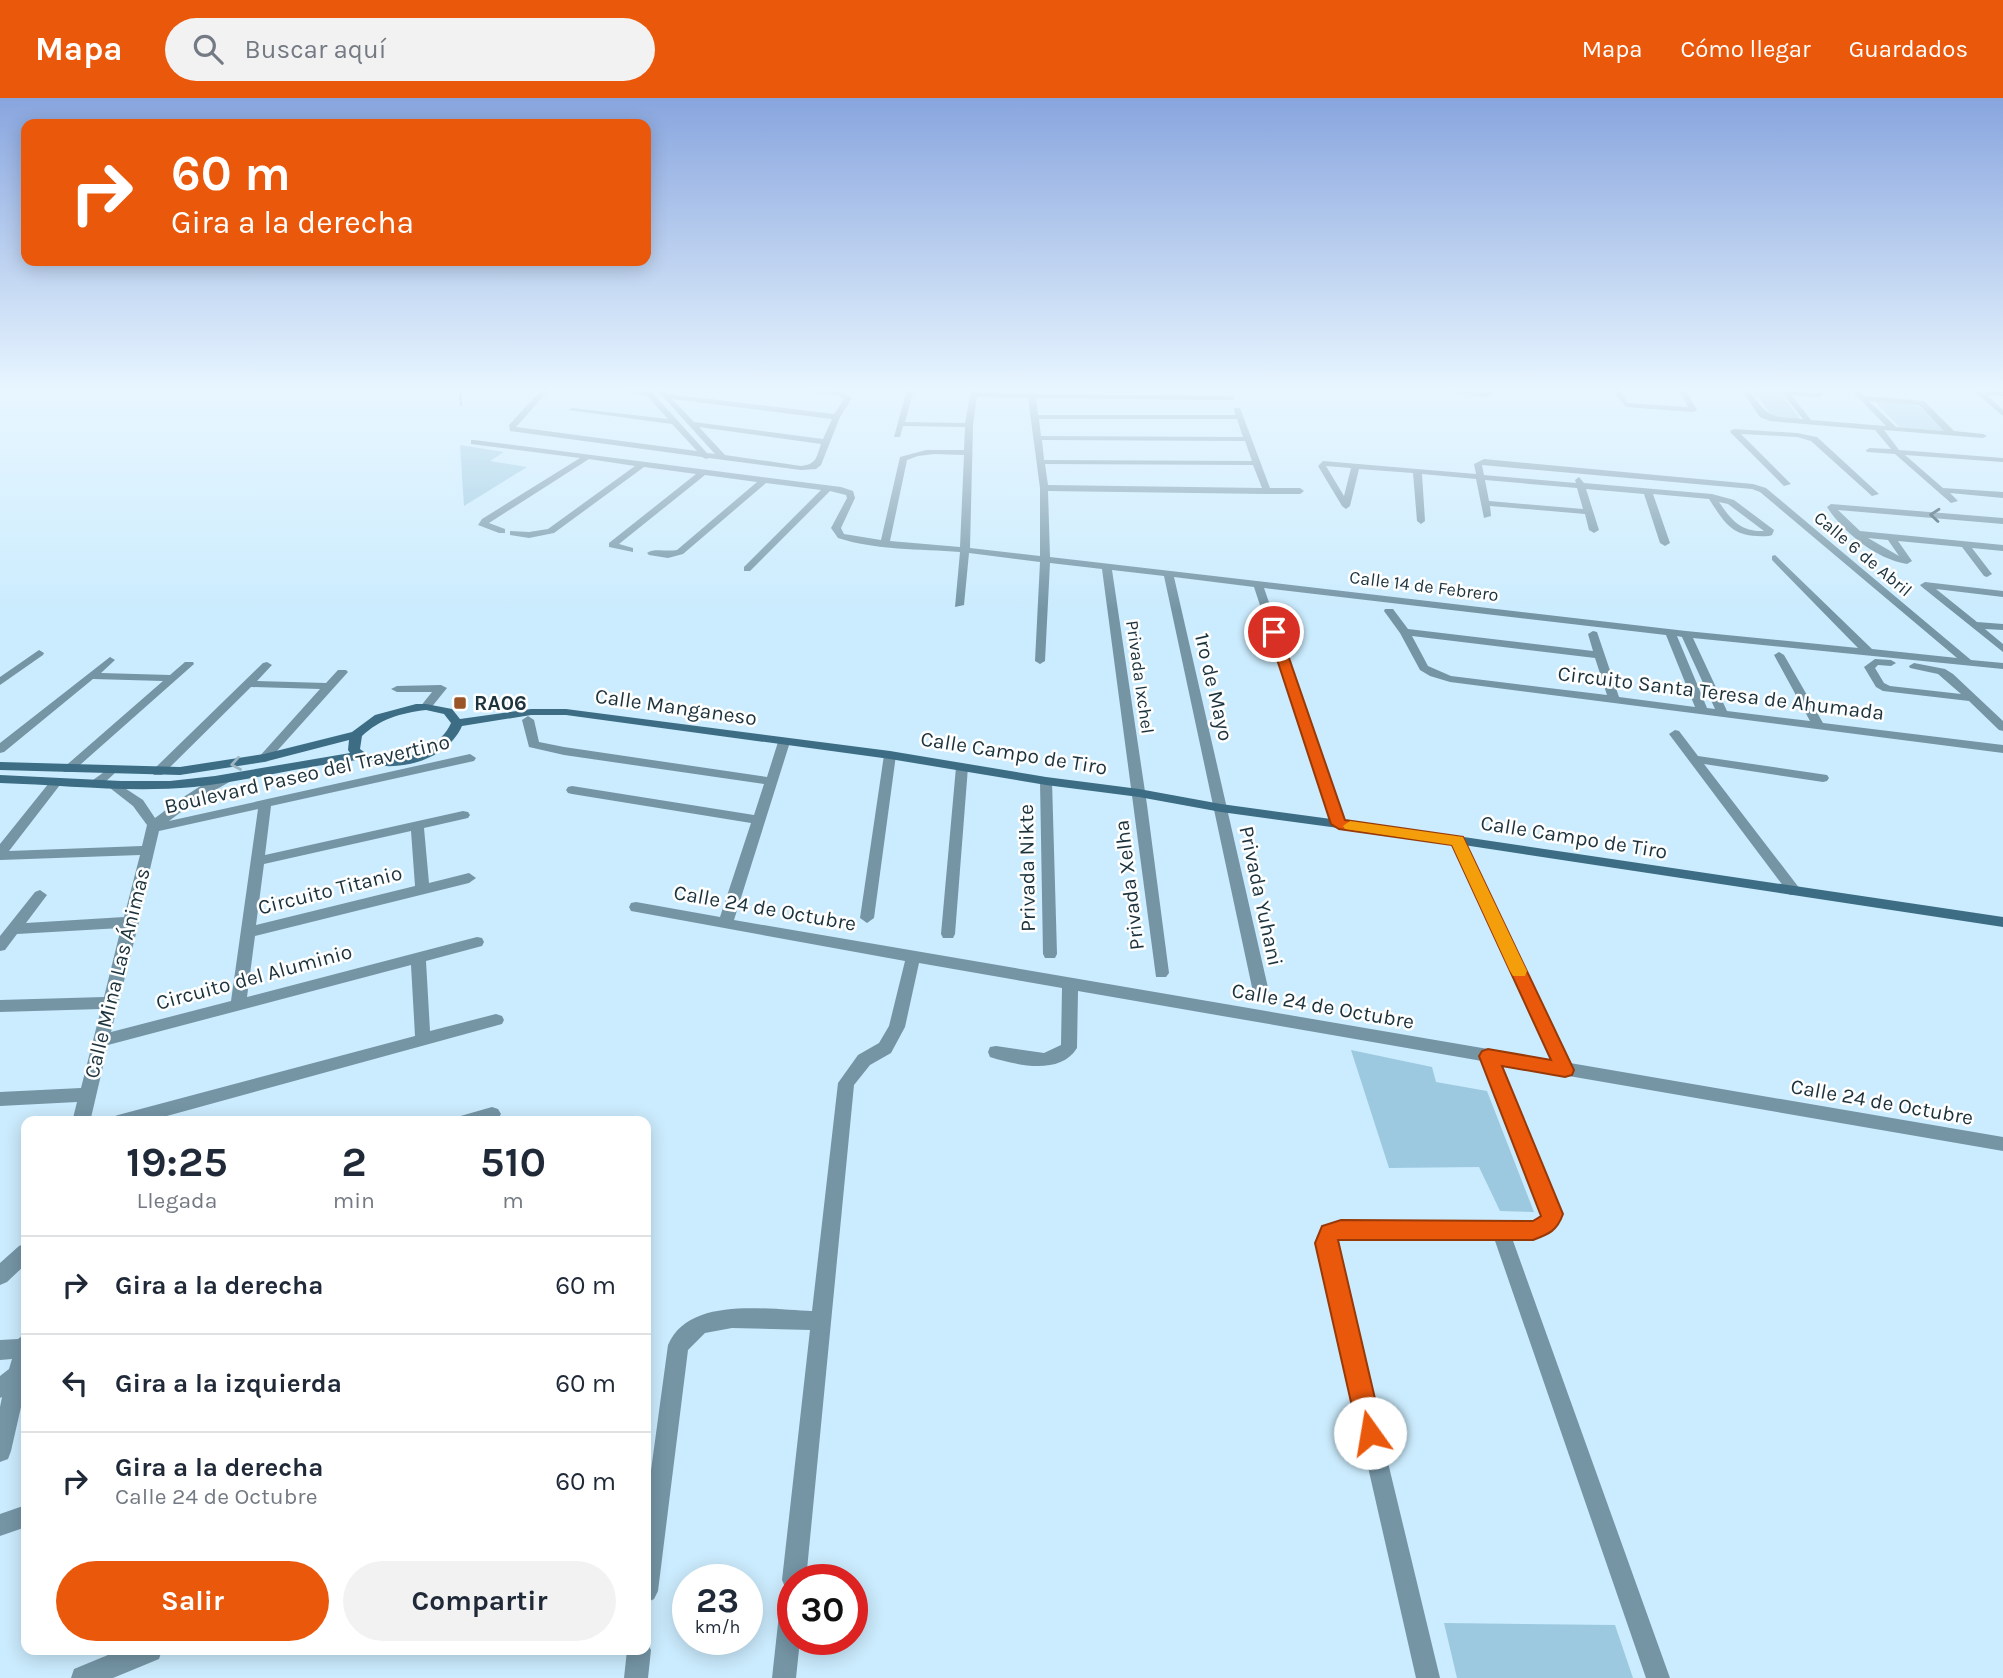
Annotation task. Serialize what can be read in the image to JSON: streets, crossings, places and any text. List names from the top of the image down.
{
  "streets": {
    "street": [
      "Calle 6 de Abril",
      "Calle 14 de Febrero",
      "Privada Ixchel",
      "1ro de Mayo",
      "Circuito Santa Teresa de Ahumada",
      "Calle Manganeso",
      "Calle Campo de Tiro",
      "Boulevard Paseo del Travertino",
      "Privada Nikte",
      "Privada Xelha",
      "Circuito Titanio",
      "Privada Yuhani",
      "Calle 24 de Octubre",
      "Calle Mina Las Ánimas",
      "Circuito del Aluminio"
    ]
  },
  "crossings": [
    ["Calle 6 de Abril", "Calle 14 de Febrero"],
    ["Calle 14 de Febrero", "Privada Ixchel"],
    ["Calle 14 de Febrero", "1ro de Mayo"],
    ["Calle 14 de Febrero", "Circuito Santa Teresa de Ahumada"],
    ["Privada Ixchel", "Calle Campo de Tiro"],
    ["Privada Ixchel", "Privada Xelha"],
    ["1ro de Mayo", "Calle Campo de Tiro"],
    ["1ro de Mayo", "Privada Yuhani"],
    ["Calle Manganeso", "Calle Campo de Tiro"],
    ["Calle Campo de Tiro", "Privada Nikte"],
    ["Calle Campo de Tiro", "Privada Xelha"],
    ["Calle Campo de Tiro", "Privada Yuhani"],
    ["Boulevard Paseo del Travertino", "Calle Mina Las Ánimas"],
    ["Calle Mina Las Ánimas", "Circuito del Aluminio"]
  ],
  "places": {
    "transit": ["RA06"]
  },
  "page": {
    "header": "Mapa",
    "search": "Buscar aquí",
    "nav": ["Mapa", "Cómo llegar", "Guardados"],
    "turn": ["60 m", "Gira a la derecha"],
    "eta": [
      "19:25",
      "Llegada",
      "2",
      "min",
      "510",
      "m"
    ],
    "list": [
      {
        "name": "Gira a la derecha",
        "value": "60 m"
      },
      {
        "name": "Gira a la izquierda",
        "value": "60 m"
      },
      {
        "name": "Gira a la derecha",
        "note": "Calle 24 de Octubre",
        "value": "60 m"
      }
    ],
    "buttons": ["Salir", "Compartir"],
    "speed": "23 km/h",
    "limit": "30"
  }
}
